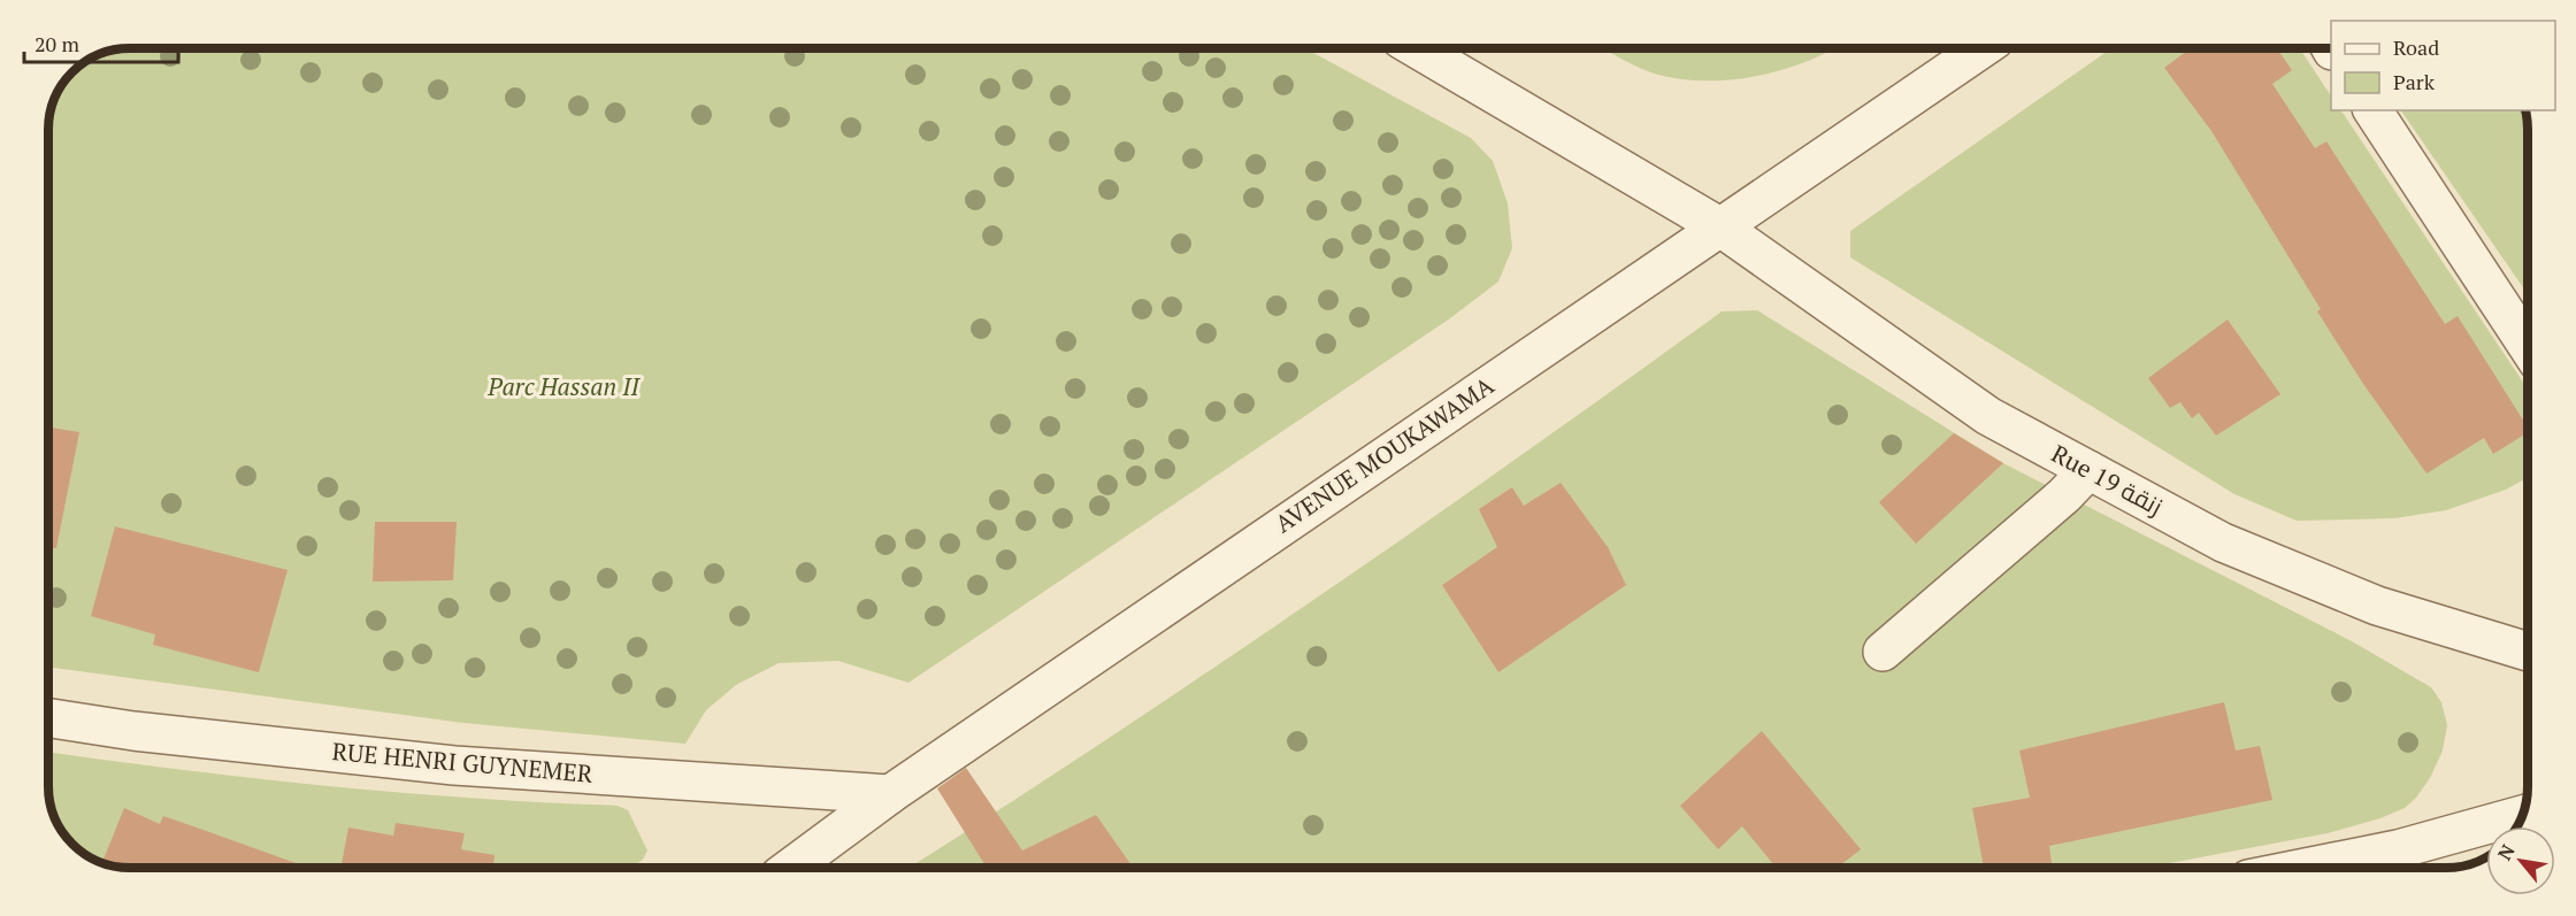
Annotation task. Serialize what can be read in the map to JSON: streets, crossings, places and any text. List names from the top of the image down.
{
  "streets": {
    "street": ["AVENUE MOUKAWAMA", "Rue 19 زنقة", "RUE HENRI GUYNEMER"]
  },
  "crossings": [
    ["AVENUE MOUKAWAMA", "Rue 19 زنقة"],
    ["AVENUE MOUKAWAMA", "RUE HENRI GUYNEMER"]
  ],
  "parks": ["Parc Hassan II"],
  "legend": ["Road", "Park"],
  "scale_bar": "20 m",
  "north": "top left"
}
